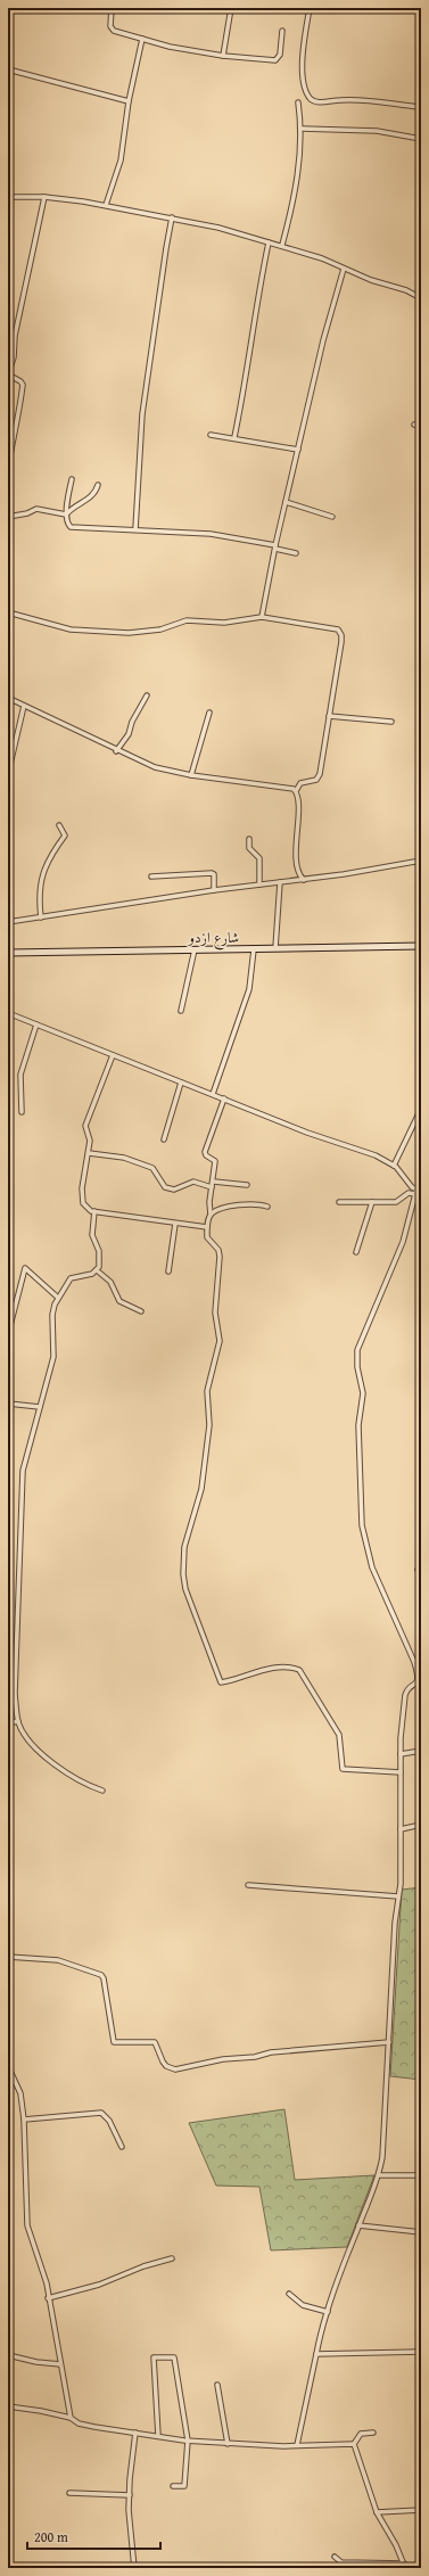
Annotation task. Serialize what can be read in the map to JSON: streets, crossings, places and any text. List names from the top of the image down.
{
  "streets": {
    "street": ["شارع ازدو"]
  },
  "scale_bar": "200 m"
}
